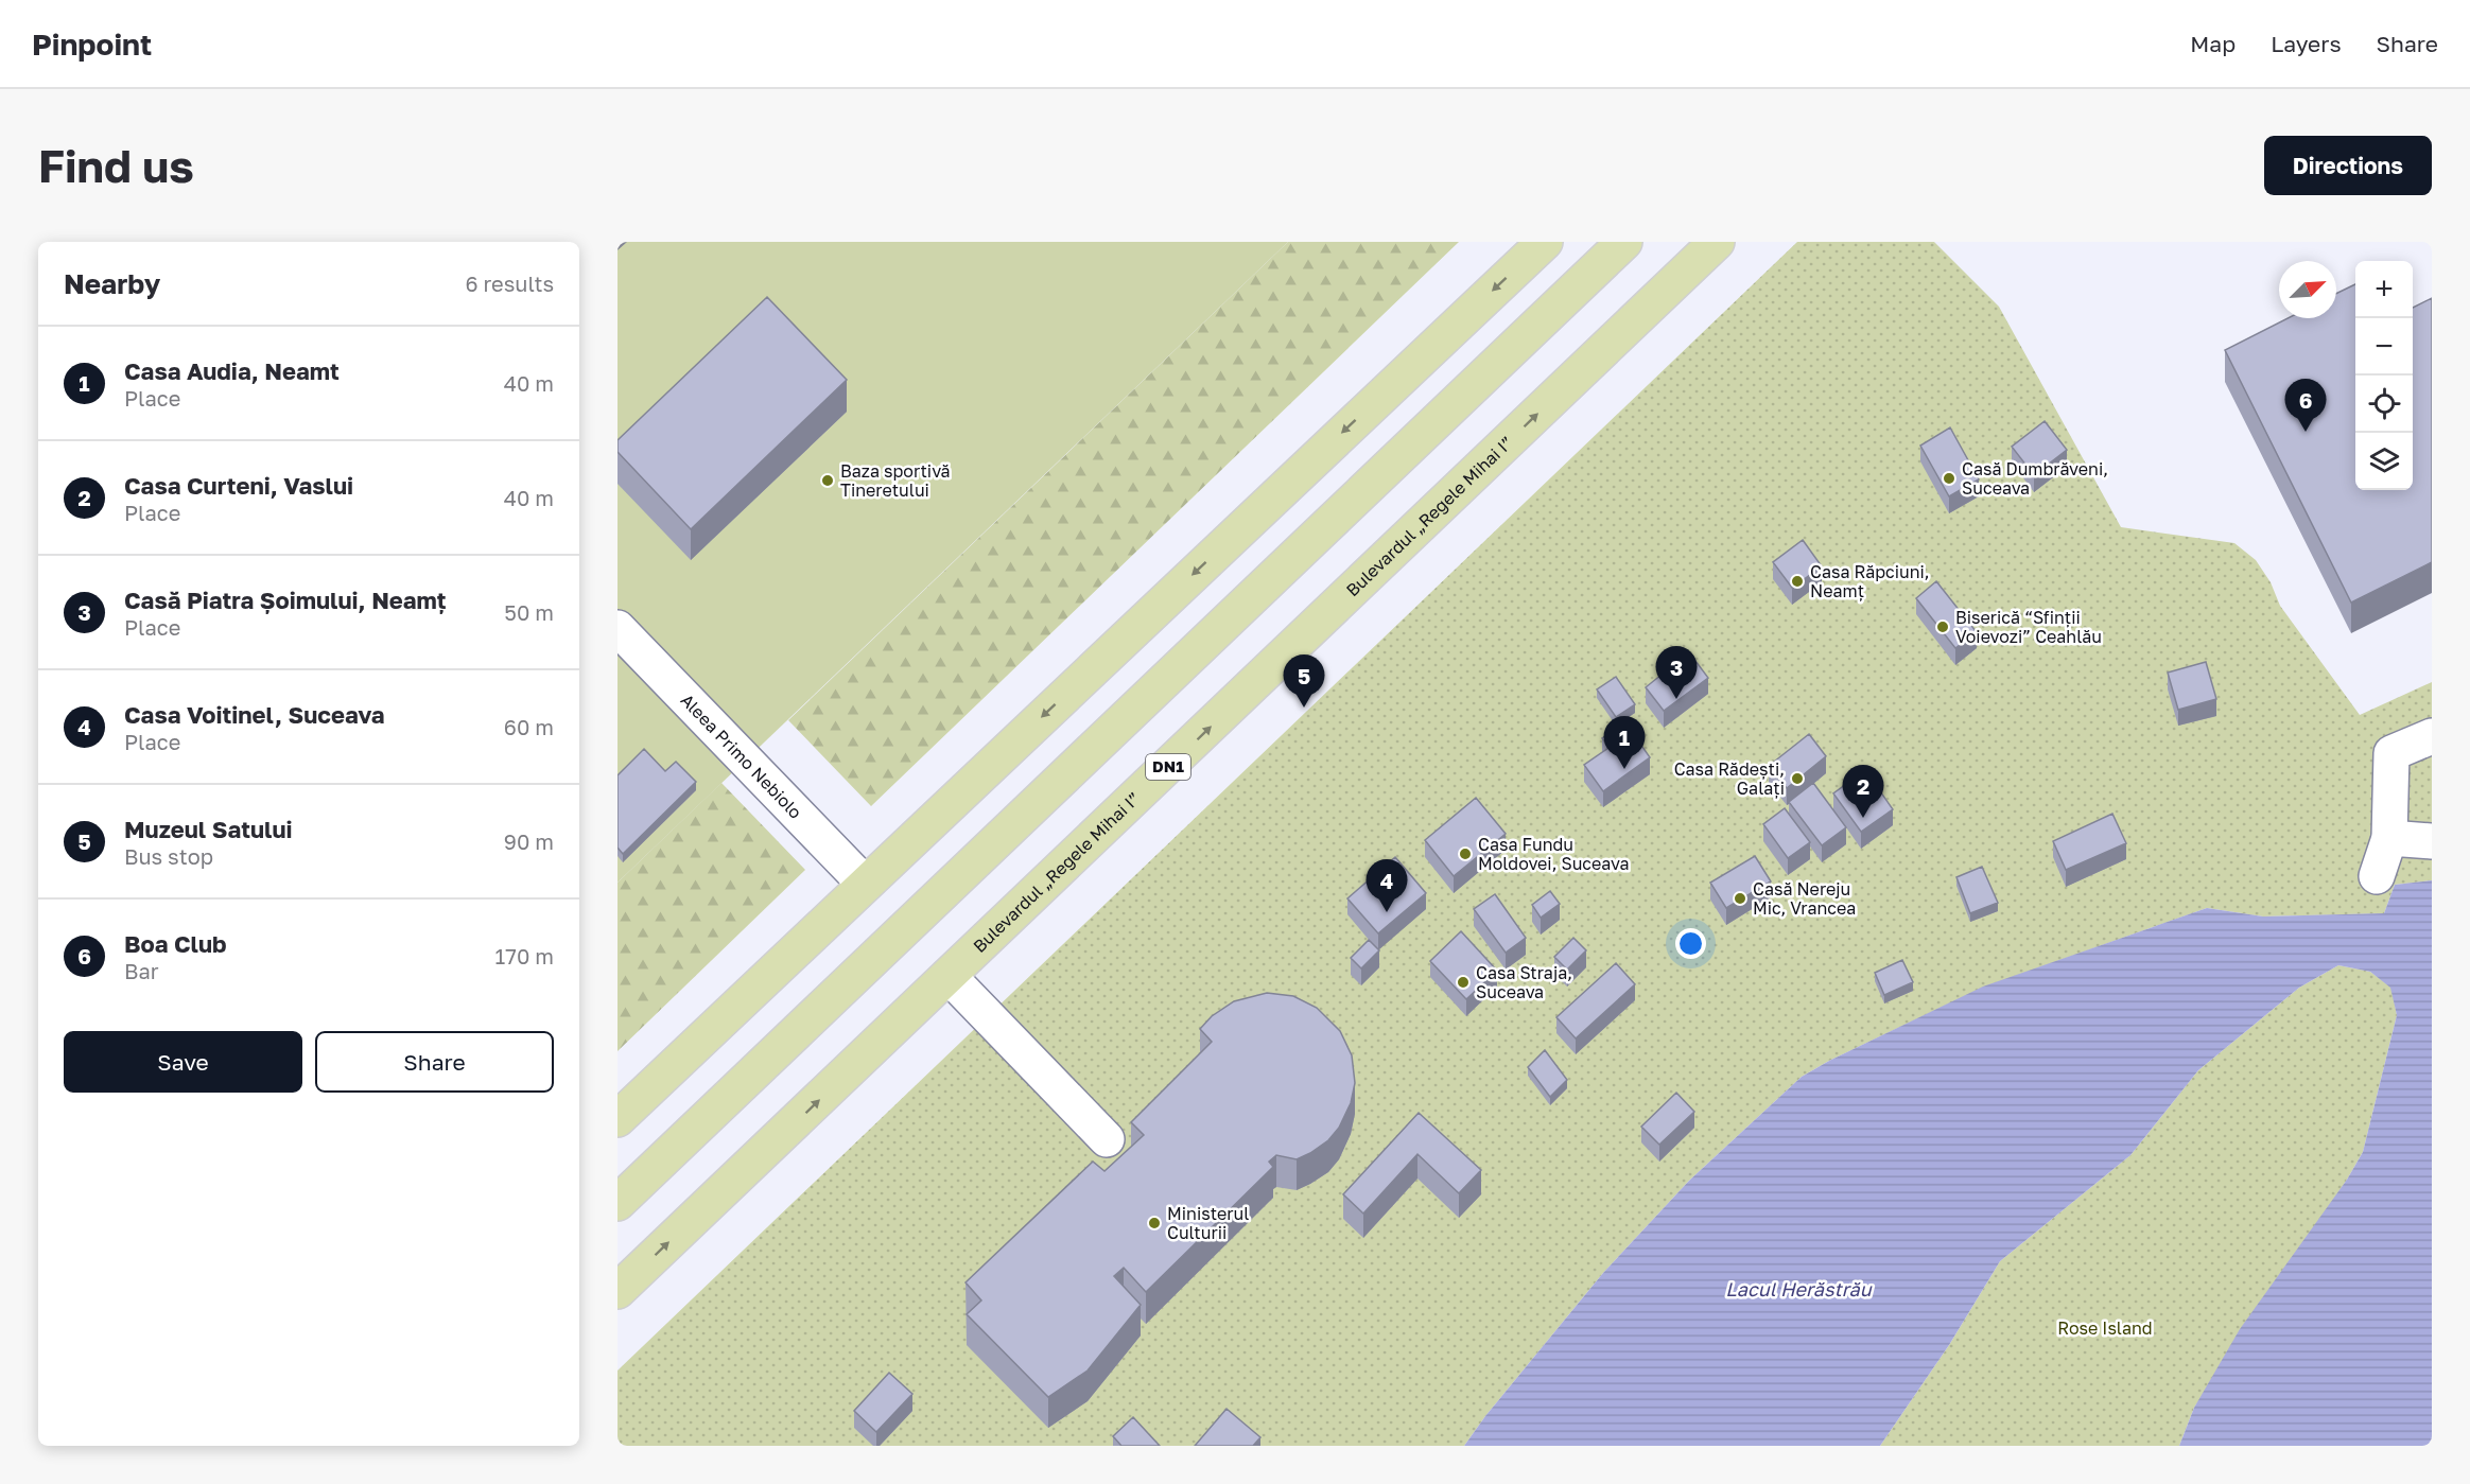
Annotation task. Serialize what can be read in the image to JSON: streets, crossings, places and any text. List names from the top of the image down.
{
  "streets": {
    "main road": ["Bulevardul „Regele Mihai I”", "DN1"],
    "street": ["Aleea Primo Nebiolo"]
  },
  "water": ["Lacul Herăstrău"],
  "parks": ["Rose Island"],
  "places": [
    "Casă Dumbrăveni, Suceava",
    "Baza sportivă Tineretului",
    "Casa Răpciuni, Neamț",
    "Biserică “Sfinții Voievozi” Ceahlău",
    "Casa Rădești, Galați",
    "Casa Fundu Moldovei, Suceava",
    "Casă Nereju Mic, Vrancea",
    "Casa Straja, Suceava",
    "Ministerul Culturii"
  ],
  "north": "top right",
  "page": {
    "header": "Pinpoint",
    "nav": ["Map", "Layers", "Share"],
    "buttons": [
      "Directions",
      ["Save", "Share"]
    ],
    "title": "Find us",
    "heading": ["Nearby", "6 results"],
    "map_buttons": ["+", "−"],
    "list": [
      {
        "mark": "1",
        "name": "Casa Audia, Neamt",
        "note": "Place",
        "value": "40 m"
      },
      {
        "mark": "2",
        "name": "Casa Curteni, Vaslui",
        "note": "Place",
        "value": "40 m"
      },
      {
        "mark": "3",
        "name": "Casă Piatra Șoimului, Neamț",
        "note": "Place",
        "value": "50 m"
      },
      {
        "mark": "4",
        "name": "Casa Voitinel, Suceava",
        "note": "Place",
        "value": "60 m"
      },
      {
        "mark": "5",
        "name": "Muzeul Satului",
        "note": "Bus stop",
        "value": "90 m"
      },
      {
        "mark": "6",
        "name": "Boa Club",
        "note": "Bar",
        "value": "170 m"
      }
    ],
    "pins": [
      "6",
      "3",
      "5",
      "1",
      "2",
      "4"
    ]
  }
}
